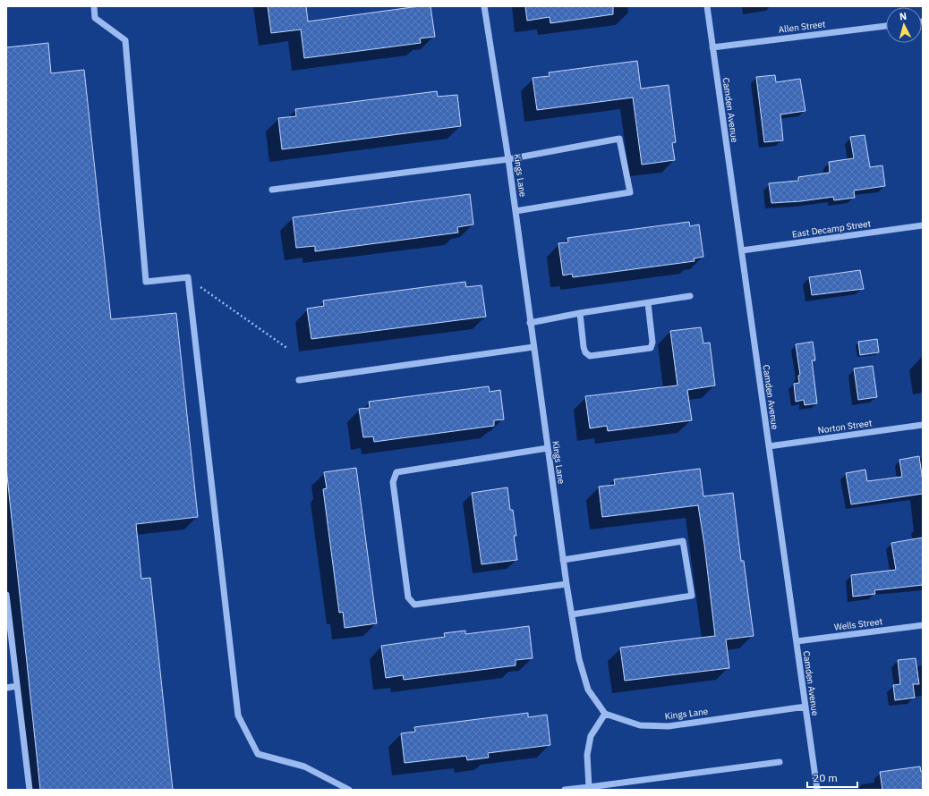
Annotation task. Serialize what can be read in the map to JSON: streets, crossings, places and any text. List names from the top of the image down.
{
  "streets": {
    "street": [
      "Allen Street",
      "Camden Avenue",
      "Kings Lane",
      "East Decamp Street",
      "Norton Street",
      "Wells Street"
    ]
  },
  "crossings": [
    ["Allen Street", "Camden Avenue"],
    ["Camden Avenue", "Kings Lane"],
    ["Camden Avenue", "East Decamp Street"],
    ["Camden Avenue", "Norton Street"],
    ["Camden Avenue", "Wells Street"]
  ],
  "scale_bar": "20 m",
  "north": "top"
}
